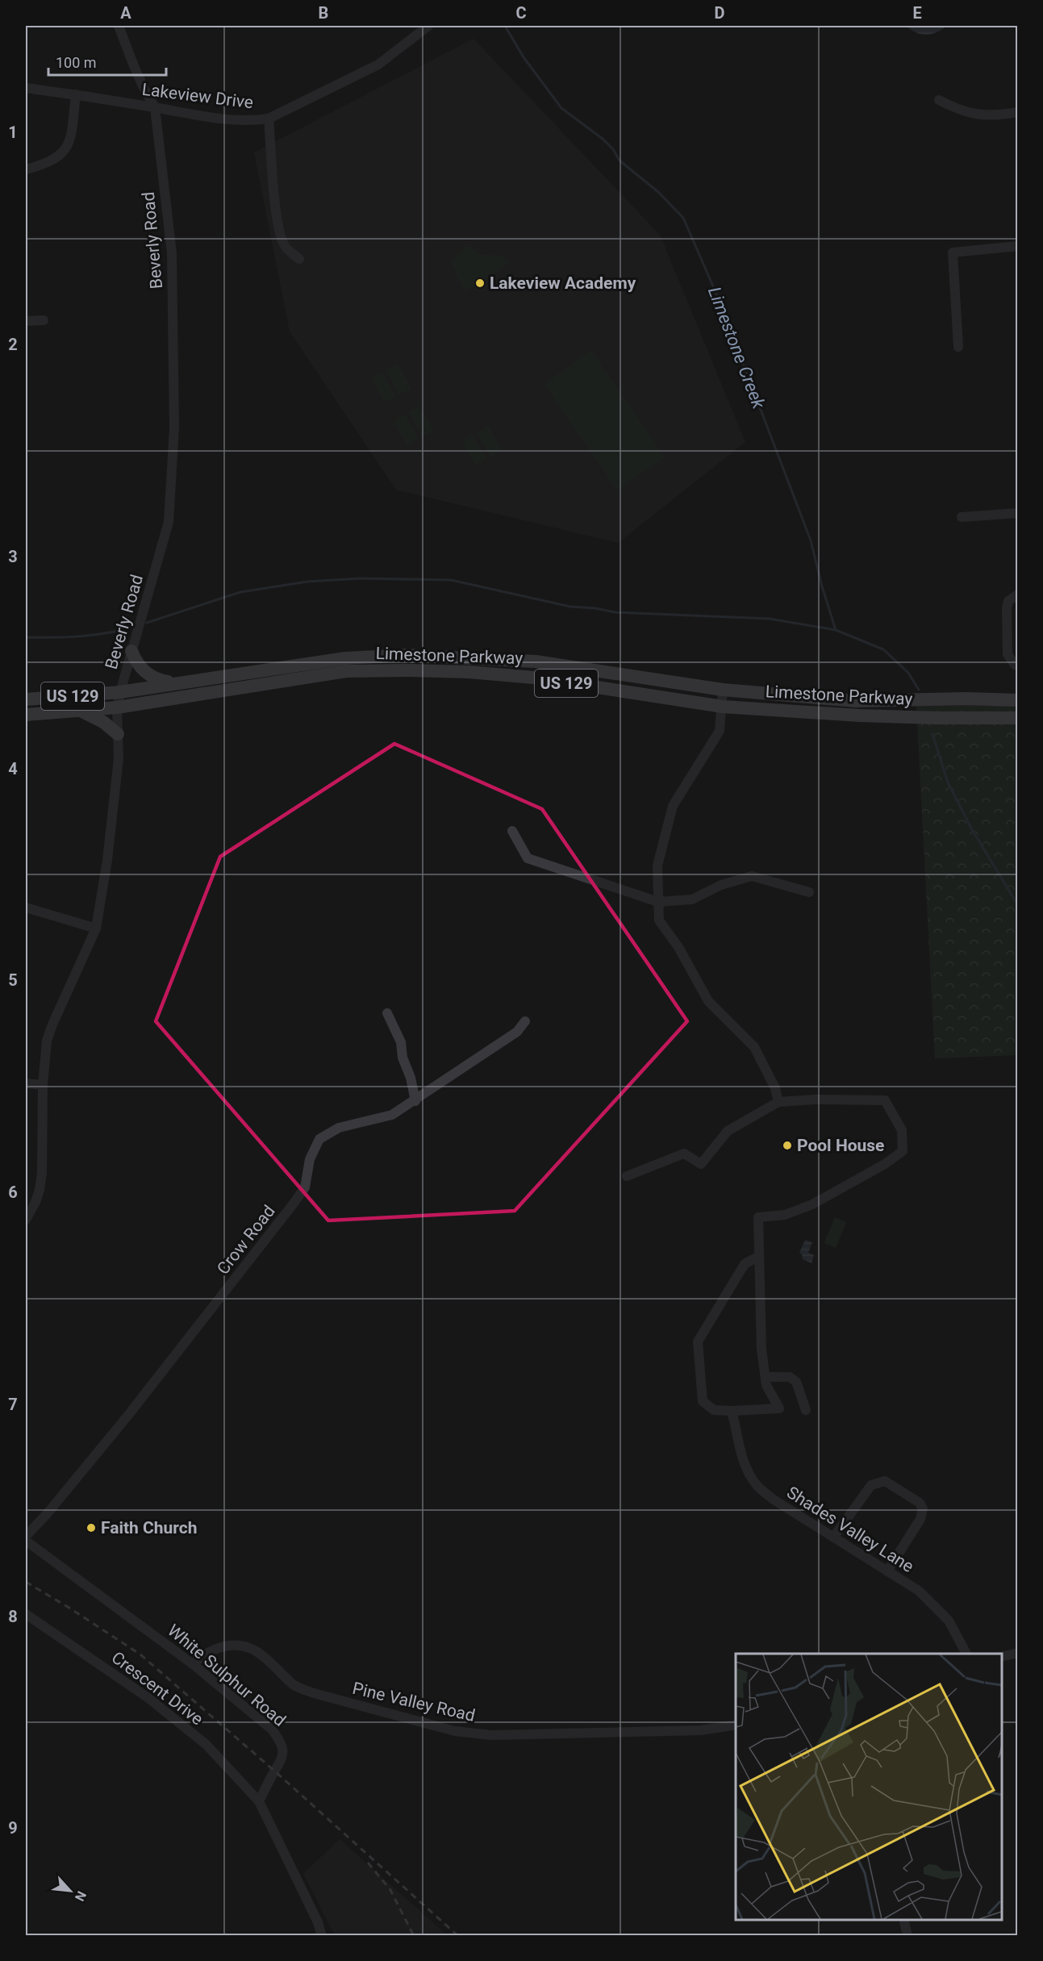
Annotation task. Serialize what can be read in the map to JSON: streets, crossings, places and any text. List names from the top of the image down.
{
  "streets": {
    "main road": ["Limestone Parkway", "US 129"],
    "street": [
      "Lakeview Drive",
      "Beverly Road",
      "Crow Road",
      "Shades Valley Lane",
      "White Sulphur Road",
      "Crescent Drive",
      "Pine Valley Road"
    ]
  },
  "crossings": [
    ["Lakeview Drive", "Beverly Road"],
    ["Beverly Road", "Limestone Parkway"],
    ["White Sulphur Road", "Crescent Drive"],
    ["White Sulphur Road", "Pine Valley Road"]
  ],
  "water": ["Limestone Creek"],
  "places": ["Lakeview Academy", "Pool House", "Faith Church"],
  "scale_bar": "100 m",
  "north": "bottom right",
  "grid": {
    "columns": [
      "A",
      "B",
      "C",
      "D",
      "E"
    ],
    "rows": [
      "1",
      "2",
      "3",
      "4",
      "5",
      "6",
      "7",
      "8",
      "9"
    ]
  }
}
